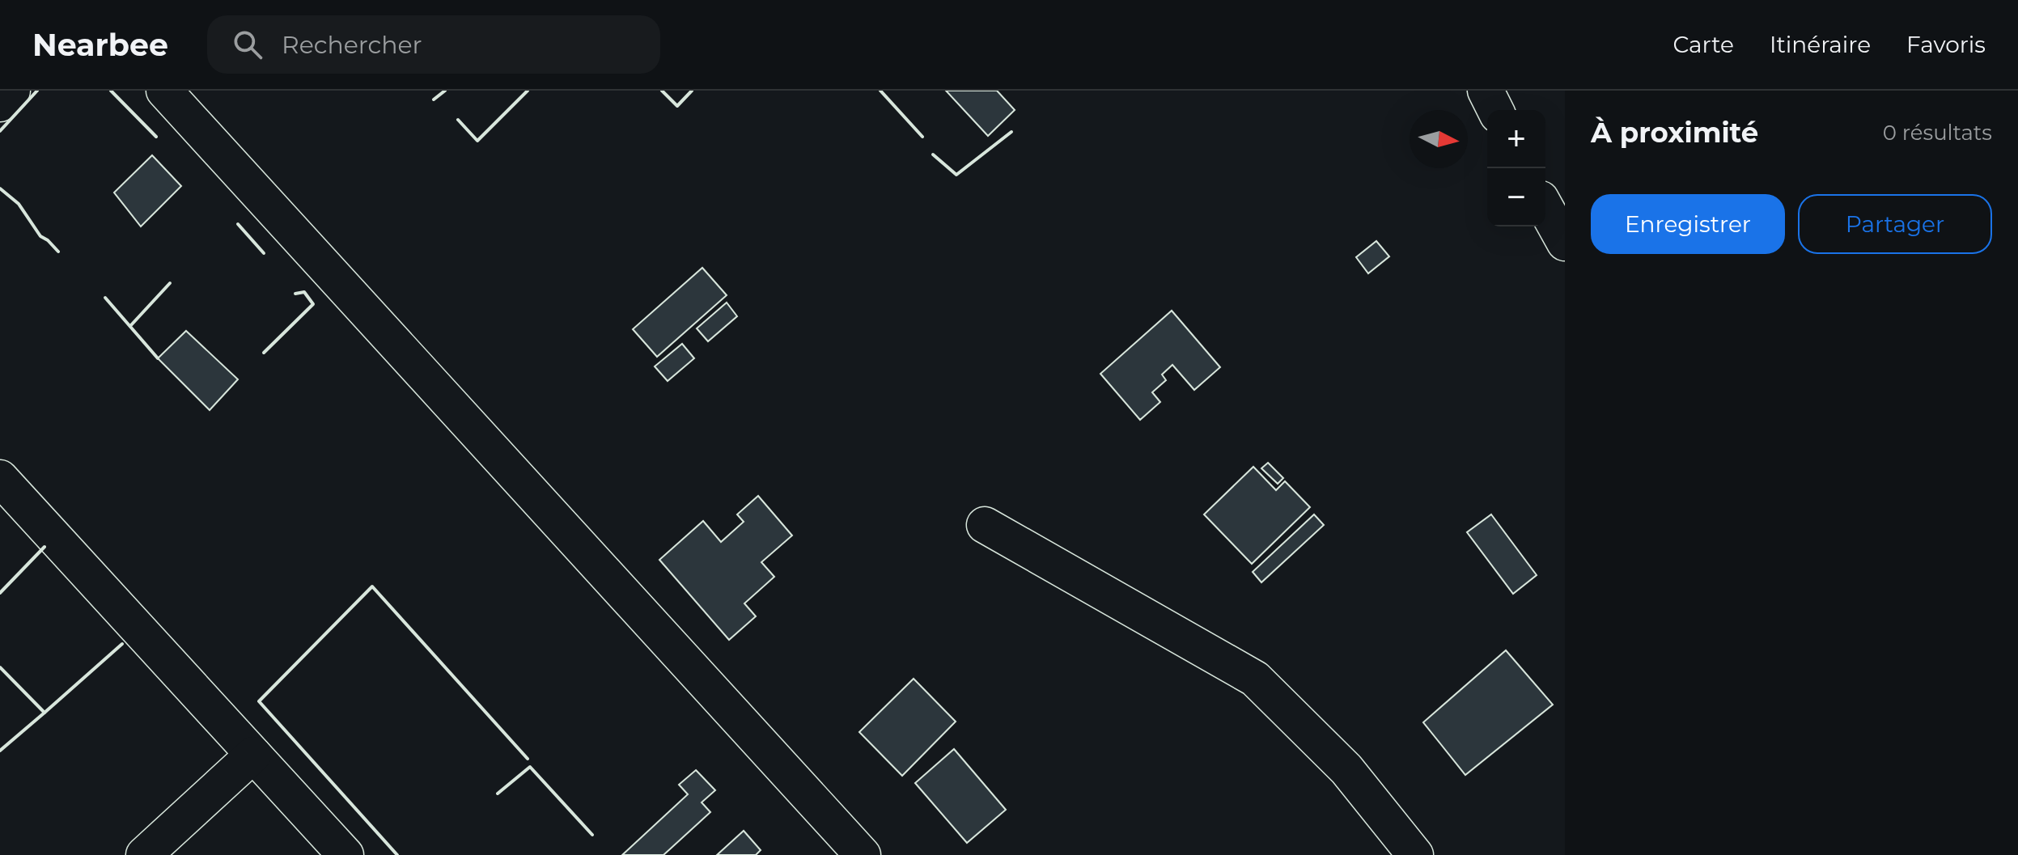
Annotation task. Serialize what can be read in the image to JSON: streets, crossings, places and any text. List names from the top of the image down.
{
  "north": "right",
  "page": {
    "header": "Nearbee",
    "search": "Rechercher",
    "nav": ["Carte", "Itinéraire", "Favoris"],
    "heading": ["À proximité", "0 résultats"],
    "map_buttons": ["+", "−"],
    "buttons": ["Enregistrer", "Partager"]
  }
}
